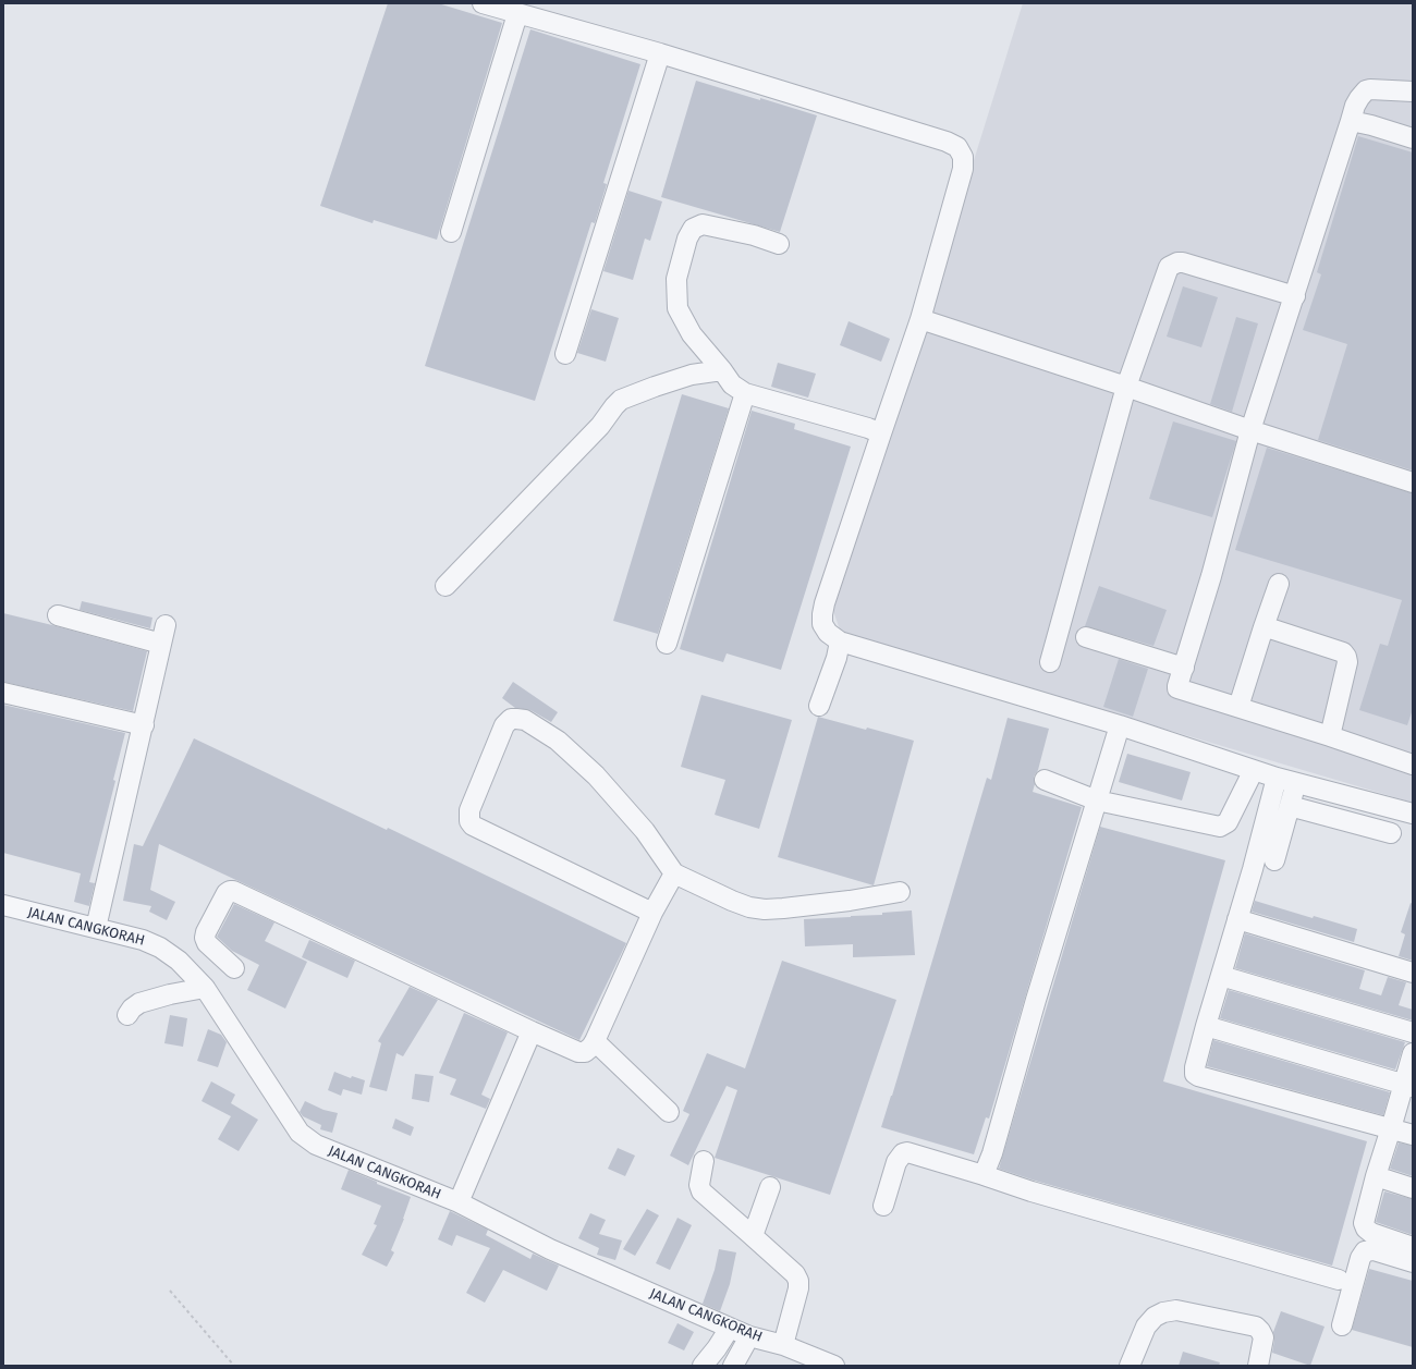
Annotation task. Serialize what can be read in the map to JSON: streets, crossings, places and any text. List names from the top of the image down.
{
  "streets": {
    "street": ["JALAN CANGKORAH"]
  }
}
